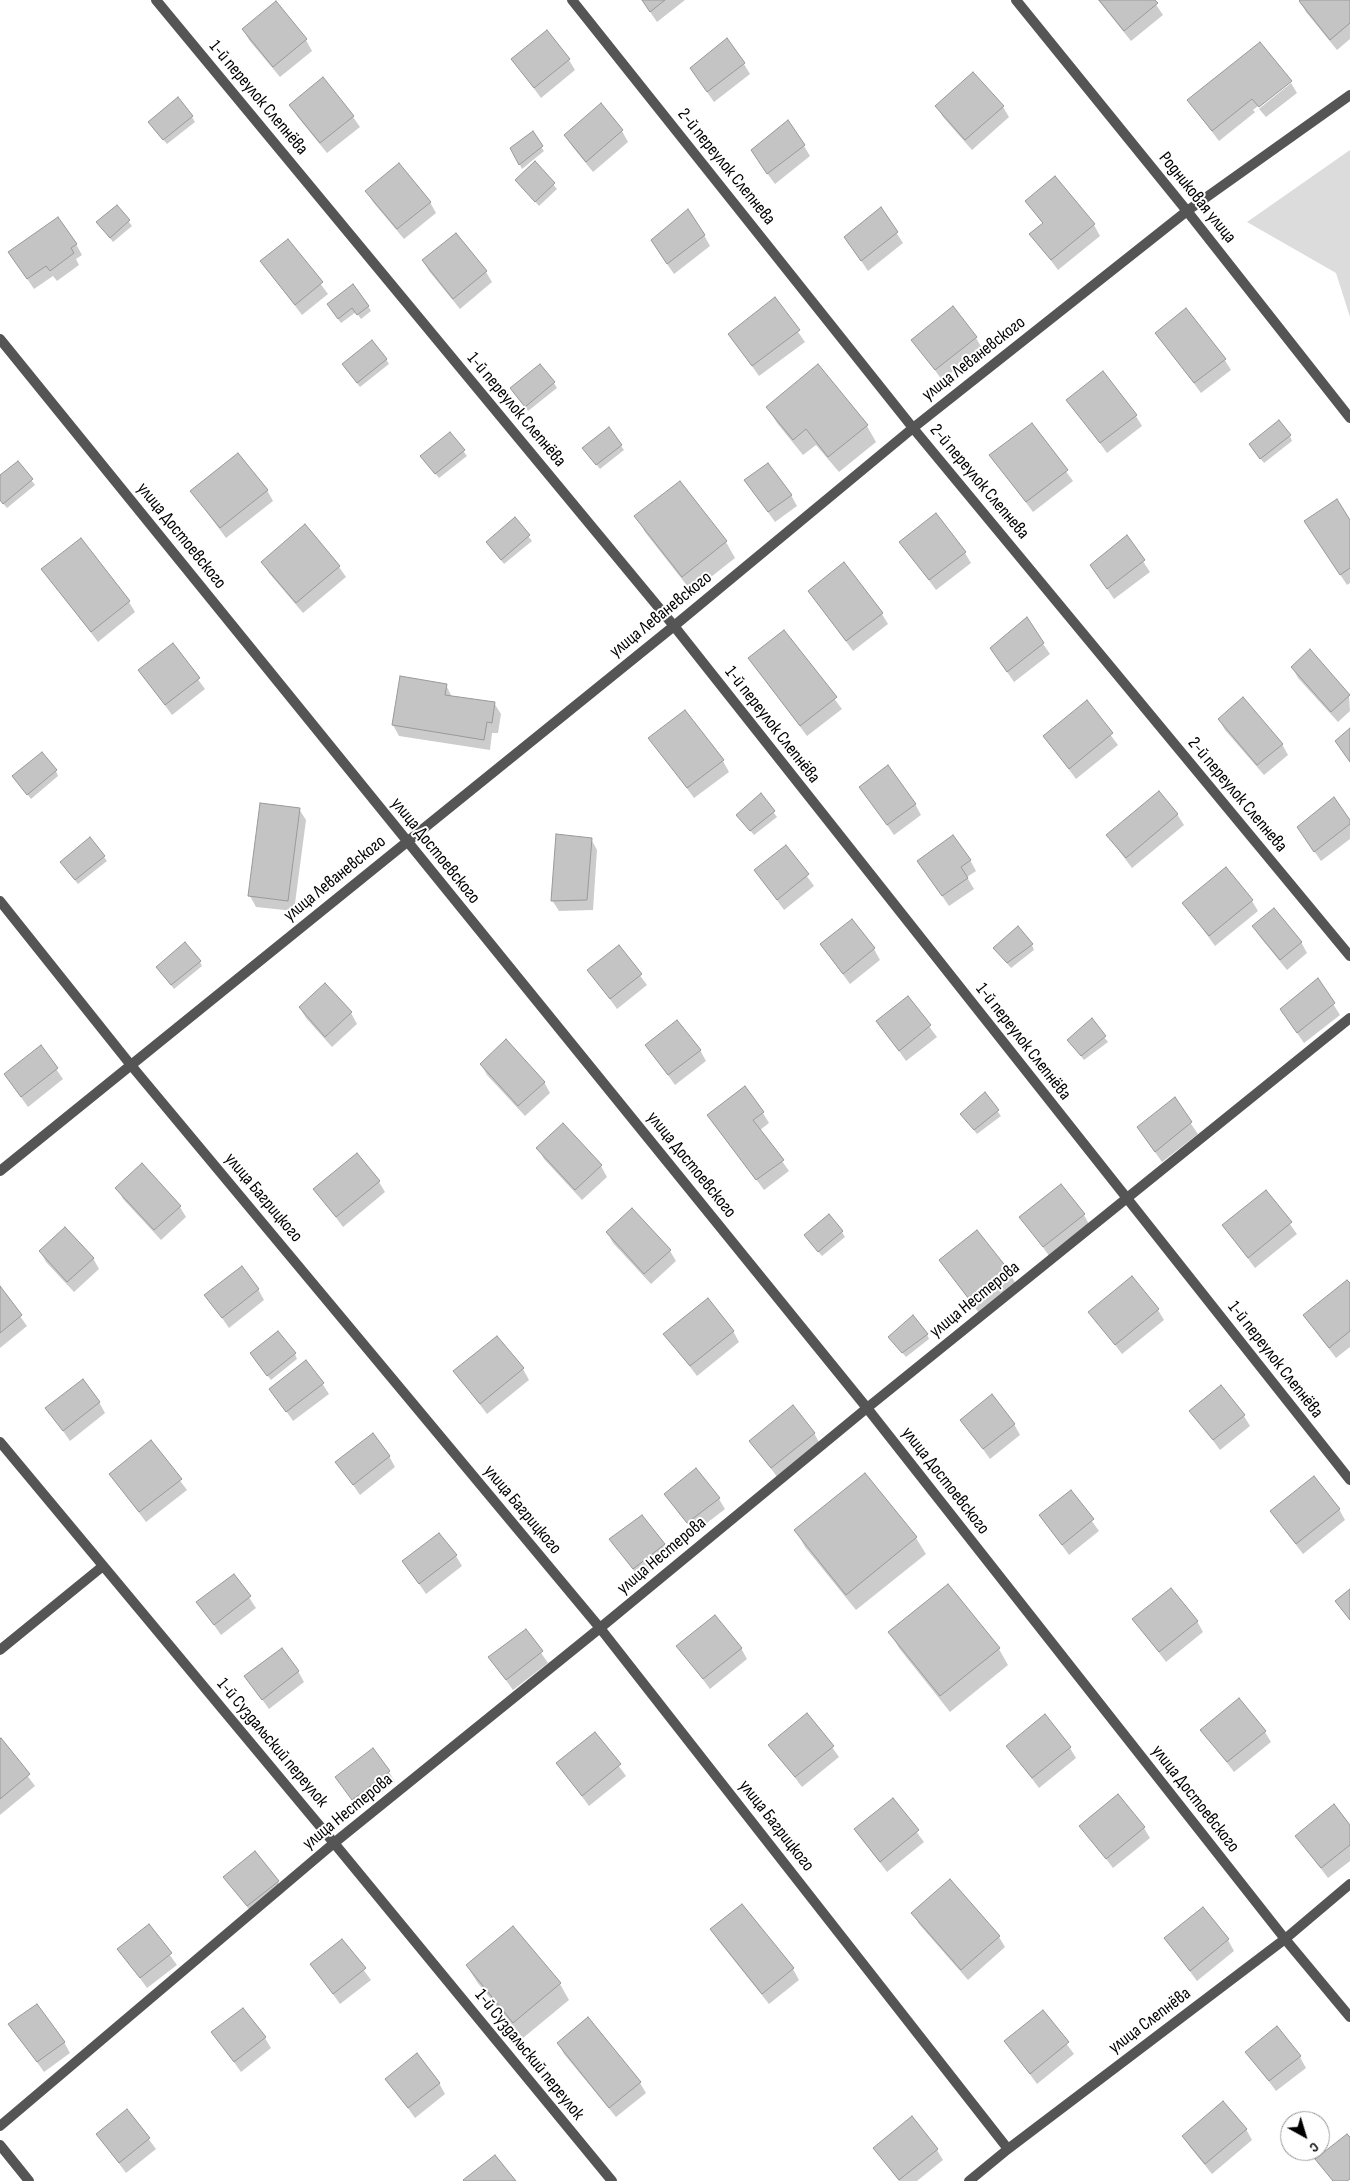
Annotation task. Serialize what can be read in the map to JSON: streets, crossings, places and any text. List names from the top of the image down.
{
  "streets": {
    "street": [
      "1-й переулок Слепнёва",
      "2-й переулок Слепнева",
      "Родниковая улица",
      "улица Леваневского",
      "улица Достоевского",
      "улица Багрицкого",
      "улица Нестерова",
      "1-й Суздальский переулок",
      "улица Слепнёва"
    ]
  },
  "crossings": [
    ["1-й переулок Слепнёва", "улица Леваневского"],
    ["1-й переулок Слепнёва", "улица Нестерова"],
    ["2-й переулок Слепнева", "улица Леваневского"],
    ["Родниковая улица", "улица Леваневского"],
    ["улица Леваневского", "улица Достоевского"],
    ["улица Леваневского", "улица Багрицкого"],
    ["улица Достоевского", "улица Нестерова"],
    ["улица Достоевского", "улица Слепнёва"],
    ["улица Багрицкого", "улица Нестерова"],
    ["улица Багрицкого", "улица Слепнёва"],
    ["улица Нестерова", "1-й Суздальский переулок"]
  ],
  "north": "bottom right"
}
